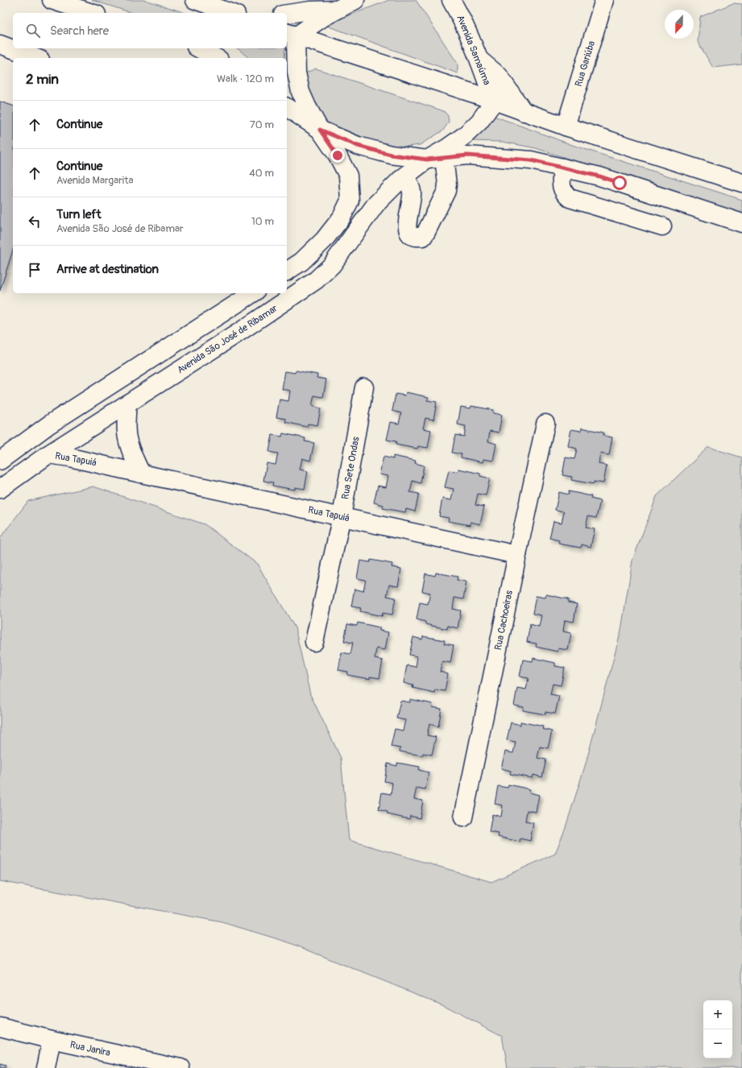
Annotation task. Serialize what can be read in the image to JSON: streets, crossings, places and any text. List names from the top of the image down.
{
  "streets": {
    "street": [
      "Avenida Samaúma",
      "Rua Gariúba",
      "Avenida São José de Ribamar",
      "Rua Tapuiá",
      "Rua Sete Ondas",
      "Rua Cachoeiras",
      "Rua Janira"
    ]
  },
  "crossings": [
    ["Avenida Samaúma", "Avenida São José de Ribamar"],
    ["Avenida São José de Ribamar", "Rua Tapuiá"],
    ["Rua Tapuiá", "Rua Sete Ondas"],
    ["Rua Tapuiá", "Rua Cachoeiras"]
  ],
  "north": "bottom",
  "page": {
    "search": "Search here",
    "heading": ["2 min", "Walk · 120 m"],
    "list": [
      ["Continue", "70 m"],
      ["Continue", "Avenida Margarita", "40 m"],
      ["Turn left", "Avenida São José de Ribamar", "10 m"],
      "Arrive at destination"
    ],
    "map_buttons": ["+", "−"]
  }
}
